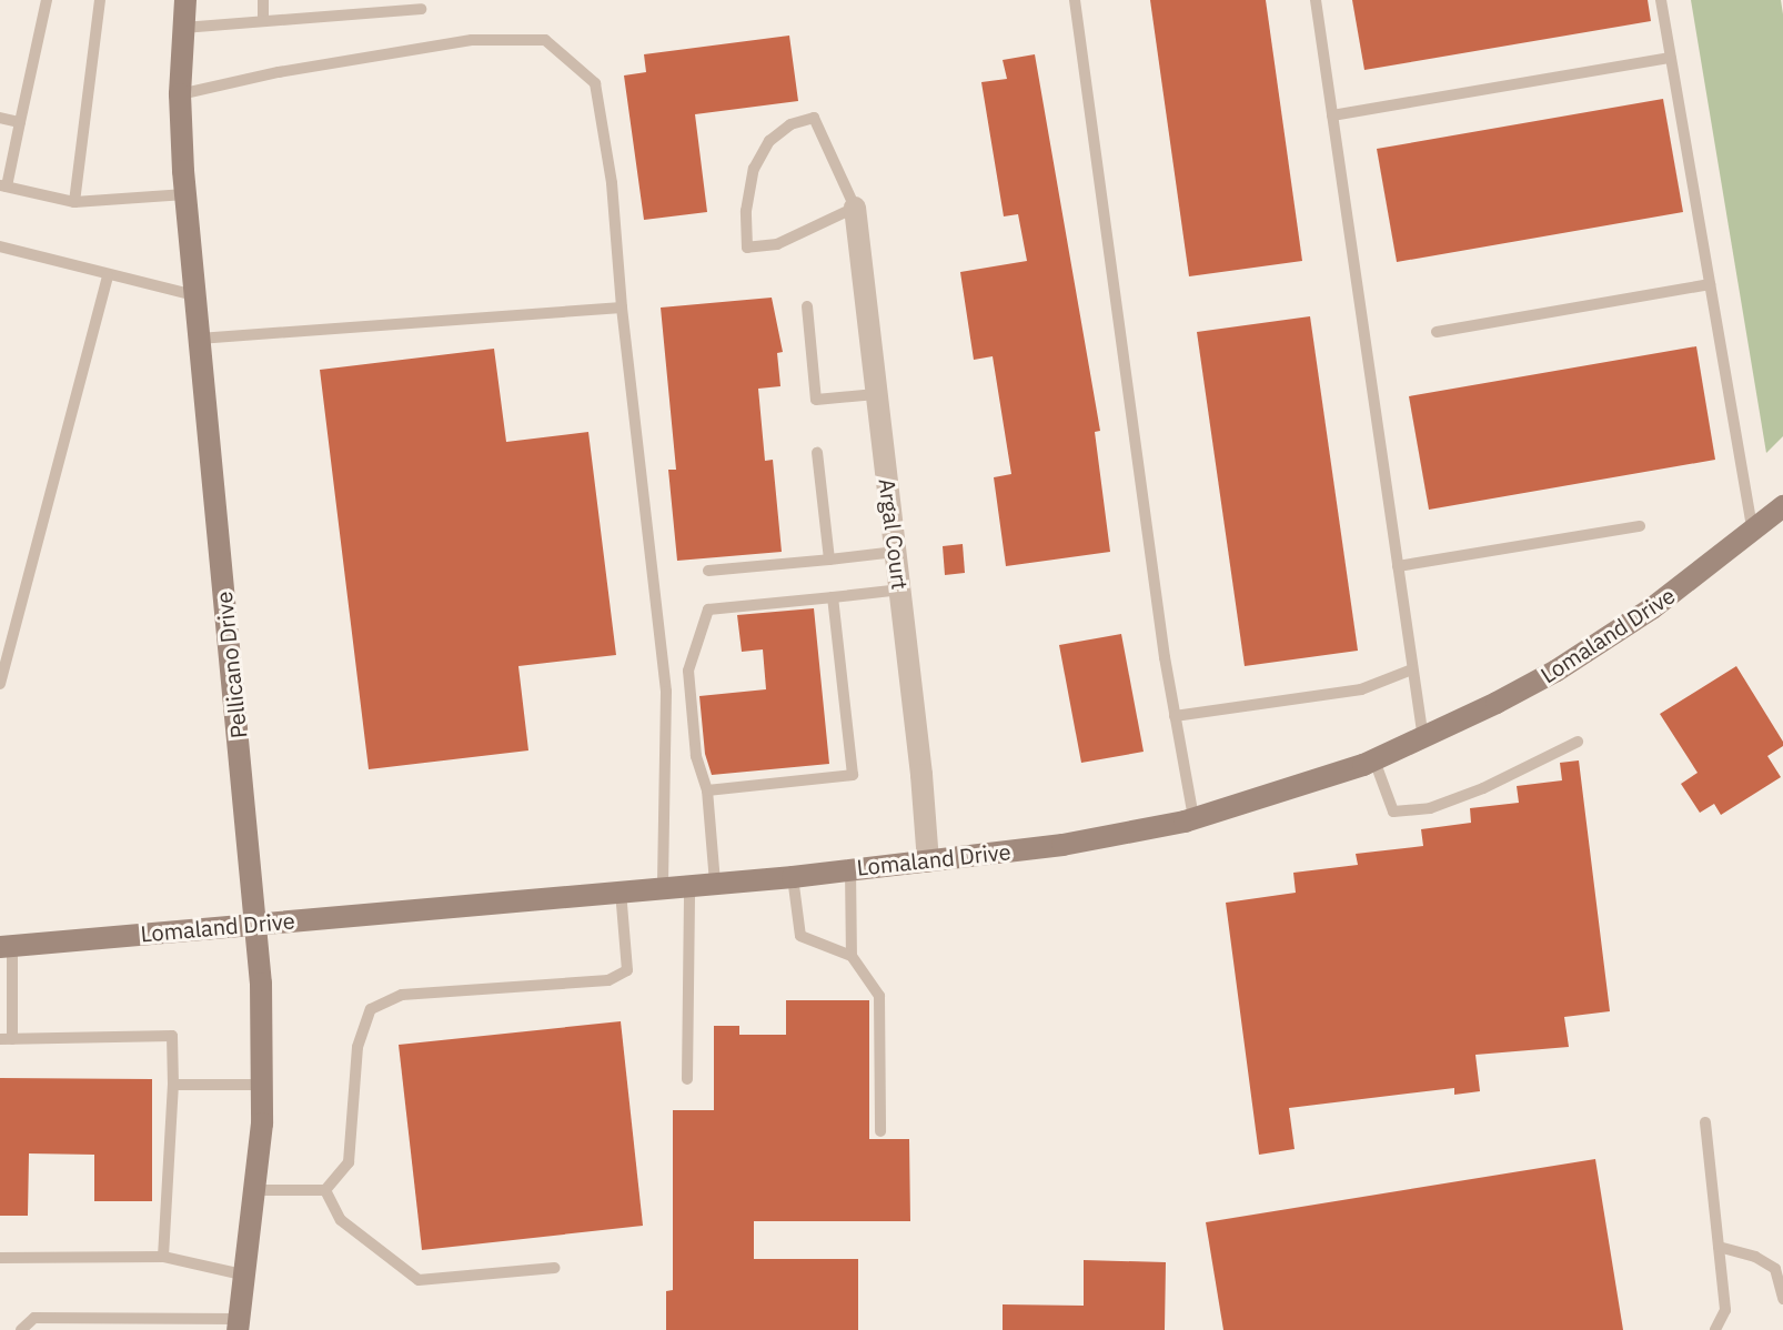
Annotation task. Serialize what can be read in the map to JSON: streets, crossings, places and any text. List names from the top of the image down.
{
  "streets": {
    "street": ["Argal Court", "Lomaland Drive", "Pellicano Drive"]
  },
  "crossings": [
    ["Argal Court", "Lomaland Drive"],
    ["Lomaland Drive", "Pellicano Drive"]
  ]
}
